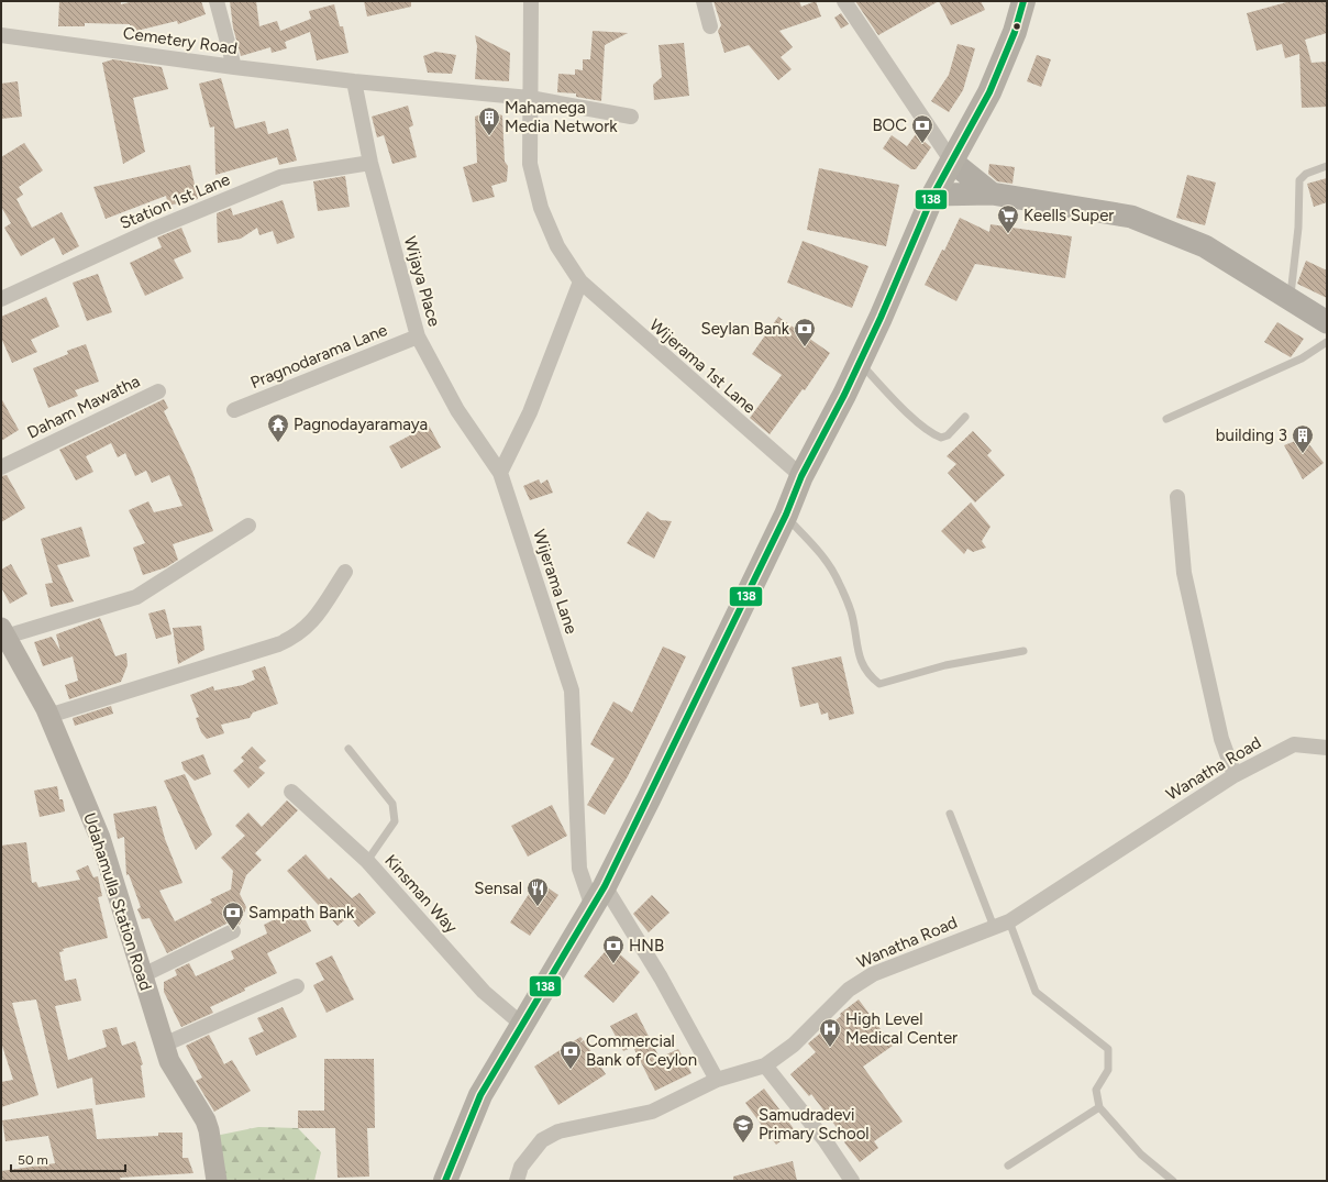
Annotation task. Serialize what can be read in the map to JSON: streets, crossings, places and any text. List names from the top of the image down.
{
  "streets": {
    "street": [
      "Cemetery Road",
      "Station 1st Lane",
      "Wijaya Place",
      "Pragnodarama Lane",
      "Wijerama 1st Lane",
      "Daham Mawatha",
      "Wijerama Lane",
      "Wanatha Road",
      "Kinsman Way",
      "Udahamulla Station Road"
    ]
  },
  "crossings": [
    ["Cemetery Road", "Wijaya Place"],
    ["Cemetery Road", "Wijerama 1st Lane"],
    ["Station 1st Lane", "Wijaya Place"],
    ["Wijaya Place", "Pragnodarama Lane"],
    ["Wijaya Place", "Wijerama Lane"]
  ],
  "places": {
    "building": ["Mahamega Media Network", "building 3"],
    "bank": [
      "BOC",
      "Seylan Bank",
      "Sampath Bank",
      "HNB",
      "Commercial Bank of Ceylon"
    ],
    "supermarket": ["Keells Super"],
    "temple": ["Pagnodayaramaya"],
    "restaurant": ["Sensal"],
    "hospital": ["High Level Medical Center"],
    "school or university": ["Samudradevi Primary School"]
  },
  "lines": ["transit line 138"],
  "scale_bar": "50 m"
}
